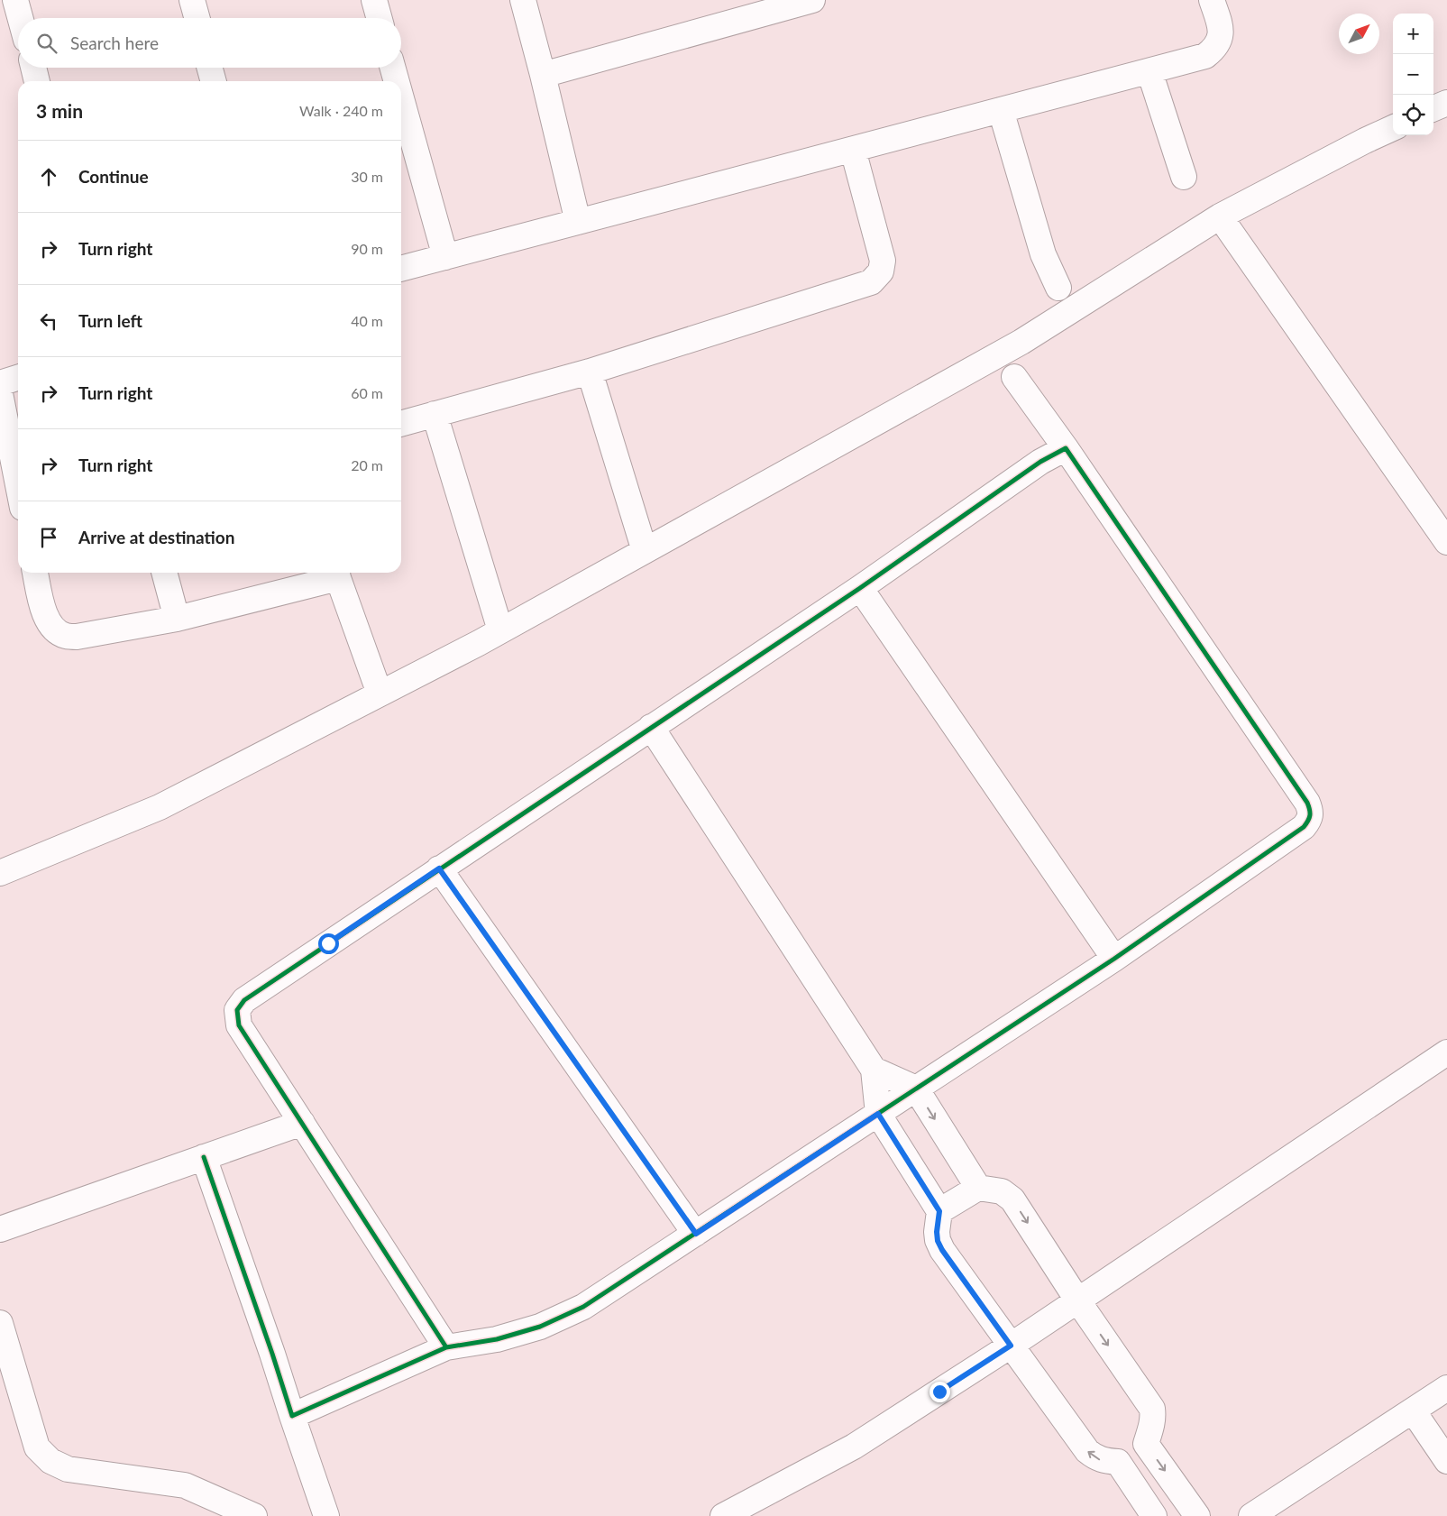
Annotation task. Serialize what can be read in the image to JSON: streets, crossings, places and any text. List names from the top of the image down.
{
  "north": "top right",
  "page": {
    "map_buttons": ["+", "−"],
    "search": "Search here",
    "heading": ["3 min", "Walk · 240 m"],
    "list": [
      ["Continue", "30 m"],
      ["Turn right", "90 m"],
      ["Turn left", "40 m"],
      ["Turn right", "60 m"],
      ["Turn right", "20 m"],
      "Arrive at destination"
    ]
  }
}
